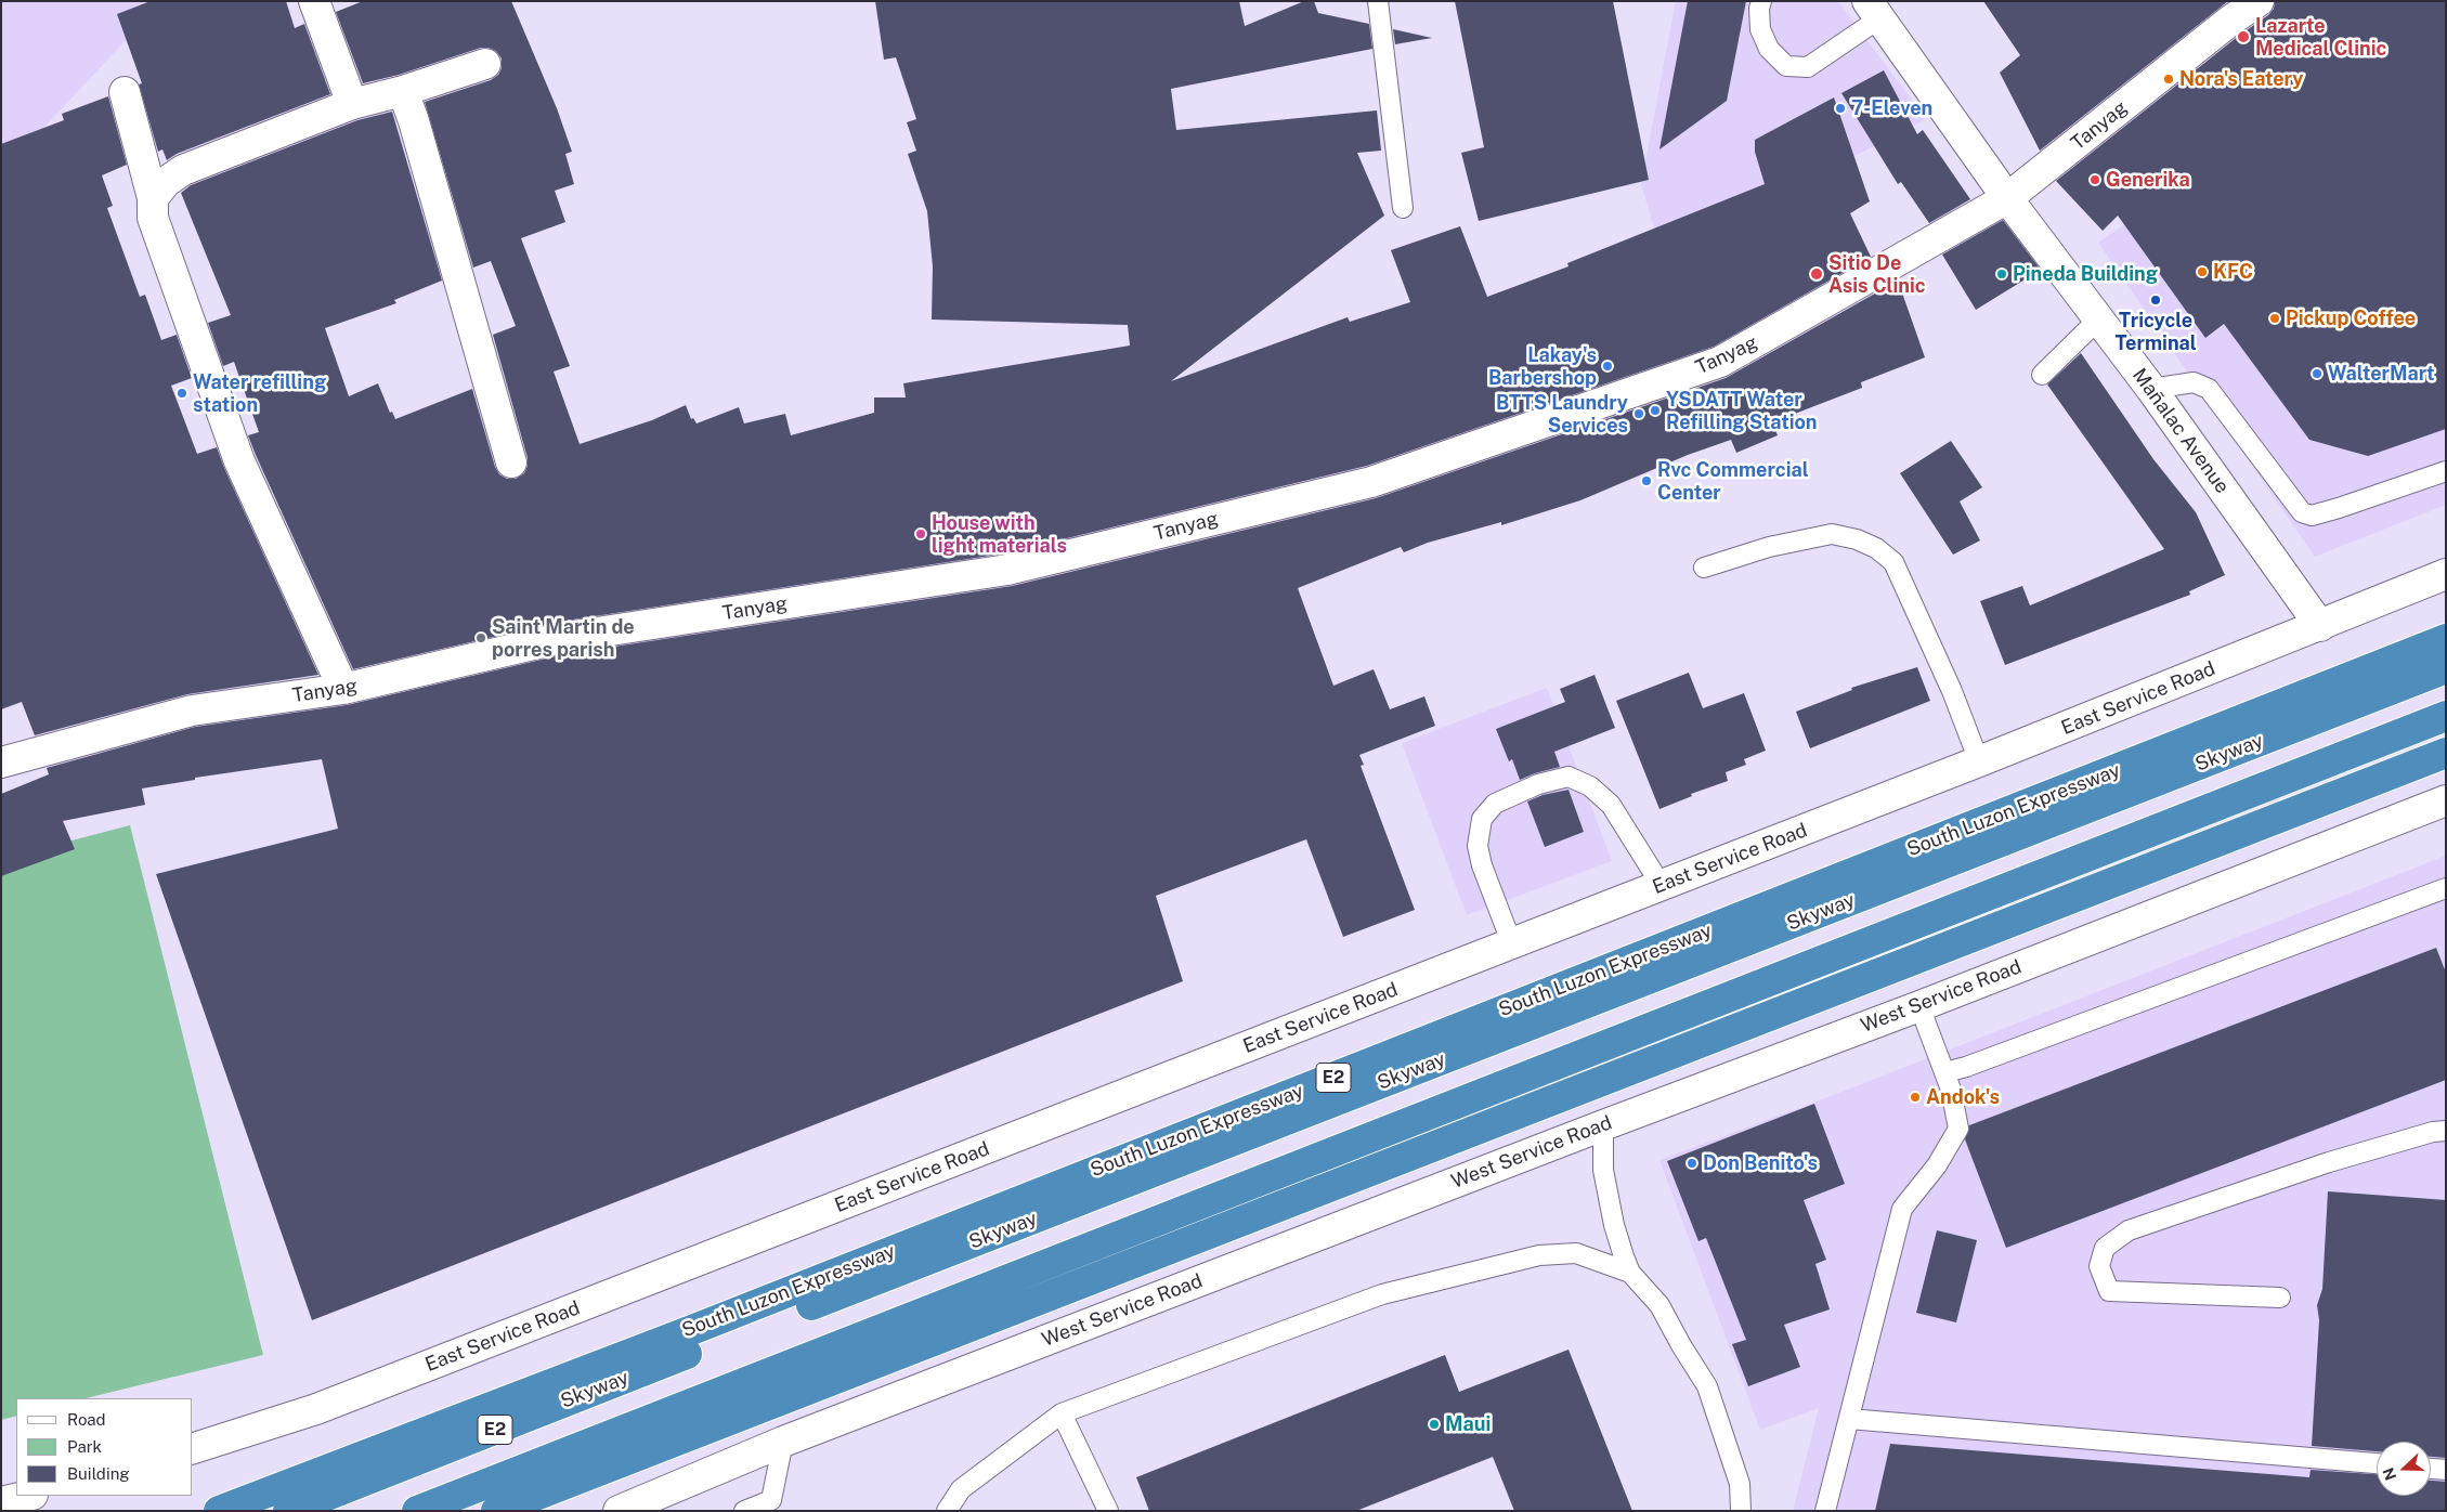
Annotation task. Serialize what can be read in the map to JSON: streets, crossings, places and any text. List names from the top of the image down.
{
  "streets": {
    "highway": ["Skyway", "South Luzon Expressway", "E2"],
    "street": [
      "Tanyag",
      "Mañalac Avenue",
      "East Service Road",
      "West Service Road"
    ]
  },
  "crossings": [
    ["Tanyag", "Mañalac Avenue"],
    ["Mañalac Avenue", "East Service Road"]
  ],
  "places": [
    "Lazarte Medical Clinic",
    "Nora's Eatery",
    "7-Eleven",
    "Generika",
    "KFC",
    "Sitio De Asis Clinic",
    "Pineda Building",
    "Tricycle Terminal",
    "Pickup Coffee",
    "Lakay's Barbershop",
    "WalterMart",
    "Water refilling station",
    "YSDATT Water Refilling Station",
    "BTTS Laundry Services",
    "Rvc Commercial Center",
    "House with light materials",
    "Saint Martin de porres parish",
    "Andok's",
    "Don Benito's",
    "Maui"
  ],
  "legend": ["Road", "Park", "Building"],
  "north": "left"
}
